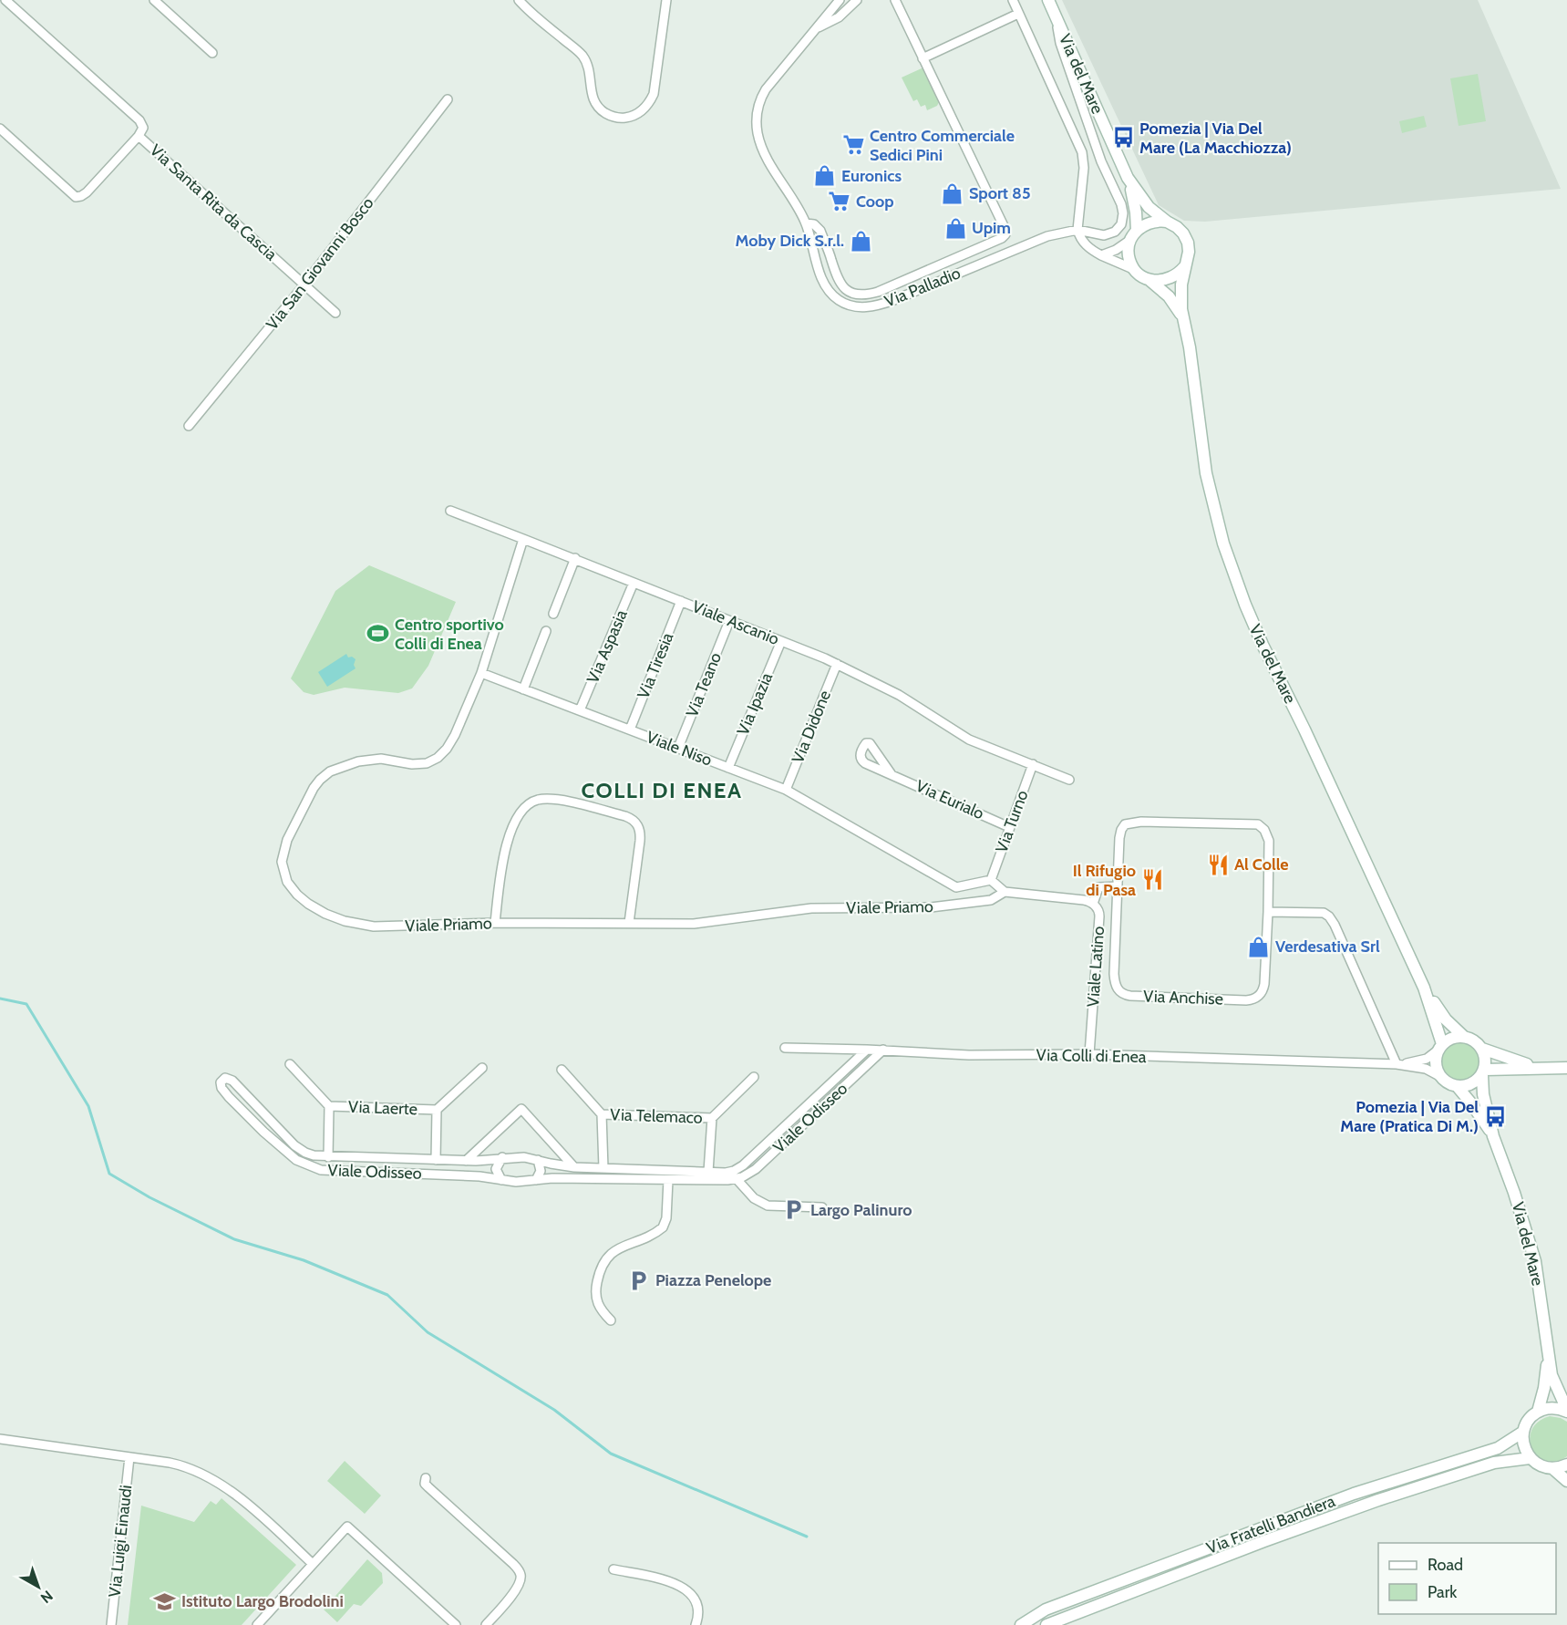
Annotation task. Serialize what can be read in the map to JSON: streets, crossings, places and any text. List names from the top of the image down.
{
  "streets": {
    "main road": ["Via del Mare", "Via Fratelli Bandiera"],
    "street": [
      "Via Santa Rita da Cascia",
      "Via San Giovanni Bosco",
      "Via Palladio",
      "Viale Ascanio",
      "Via Aspasia",
      "Via Tiresia",
      "Via Teano",
      "Via Ipazia",
      "Via Didone",
      "Viale Niso",
      "Via Eurialo",
      "Via Turno",
      "Viale Priamo",
      "Viale Latino",
      "Via Anchise",
      "Via Colli di Enea",
      "Via Laerte",
      "Via Telemaco",
      "Viale Odisseo",
      "Via Luigi Einaudi"
    ]
  },
  "crossings": [
    ["Via del Mare", "Via Palladio"],
    ["Via del Mare", "Via Colli di Enea"],
    ["Via del Mare", "Via Fratelli Bandiera"],
    ["Via Santa Rita da Cascia", "Via San Giovanni Bosco"],
    ["Viale Ascanio", "Via Aspasia"],
    ["Viale Ascanio", "Via Tiresia"],
    ["Viale Ascanio", "Via Teano"],
    ["Viale Ascanio", "Via Ipazia"],
    ["Viale Ascanio", "Via Didone"],
    ["Viale Ascanio", "Via Turno"],
    ["Via Aspasia", "Viale Niso"],
    ["Via Tiresia", "Viale Niso"],
    ["Via Teano", "Viale Niso"],
    ["Via Ipazia", "Viale Niso"],
    ["Via Didone", "Viale Niso"],
    ["Viale Niso", "Viale Priamo"],
    ["Via Eurialo", "Via Turno"],
    ["Viale Priamo", "Viale Latino"],
    ["Viale Latino", "Via Colli di Enea"],
    ["Via Colli di Enea", "Viale Odisseo"],
    ["Via Laerte", "Viale Odisseo"],
    ["Via Telemaco", "Viale Odisseo"]
  ],
  "districts": ["COLLI DI ENEA"],
  "places": {
    "bus stop": ["Pomezia | Via Del Mare (La Macchiozza)", "Pomezia | Via Del Mare (Pratica Di M.)"],
    "supermarket": ["Centro Commerciale Sedici Pini", "Coop"],
    "shop": [
      "Euronics",
      "Sport 85",
      "Upim",
      "Moby Dick S.r.l.",
      "Verdesativa Srl"
    ],
    "sports": ["Centro sportivo Colli di Enea"],
    "restaurant": ["Al Colle", "Il Rifugio di Pasa"],
    "parking": ["Largo Palinuro", "Piazza Penelope"],
    "school or university": ["Istituto Largo Brodolini"]
  },
  "legend": ["Road", "Park"],
  "north": "bottom right"
}
